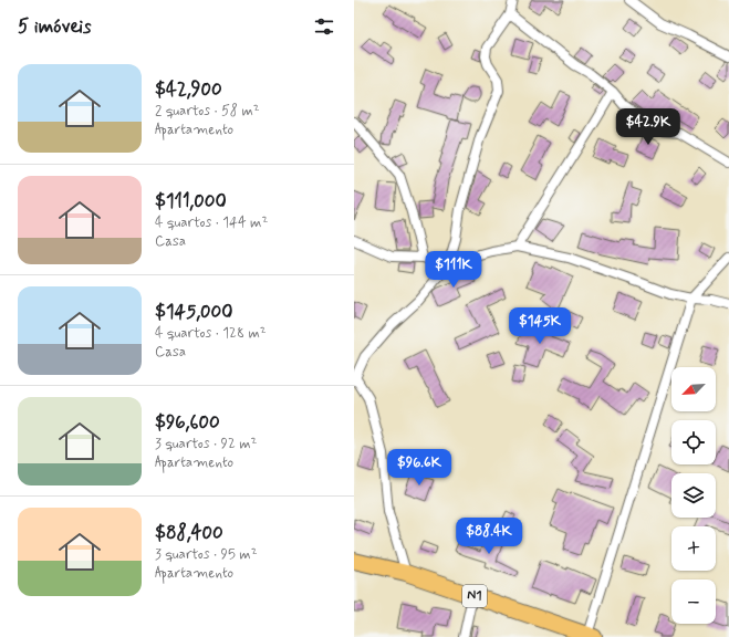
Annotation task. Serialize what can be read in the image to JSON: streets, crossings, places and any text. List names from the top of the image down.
{
  "streets": {
    "highway": ["N1"]
  },
  "north": "bottom left",
  "page": {
    "heading": "5 imóveis",
    "list": [
      {
        "name": "$42,900",
        "note": "2 quartos · 58 m² · Apartamento"
      },
      {
        "name": "$111,000",
        "note": "4 quartos · 144 m² · Casa"
      },
      {
        "name": "$145,000",
        "note": "4 quartos · 128 m² · Casa"
      },
      {
        "name": "$96,600",
        "note": "3 quartos · 92 m² · Apartamento"
      },
      {
        "name": "$88,400",
        "note": "3 quartos · 95 m² · Apartamento"
      }
    ],
    "price": [
      "$42.9K",
      "$111K",
      "$145K",
      "$96.6K",
      "$88.4K"
    ],
    "map_buttons": ["+", "−"]
  }
}
